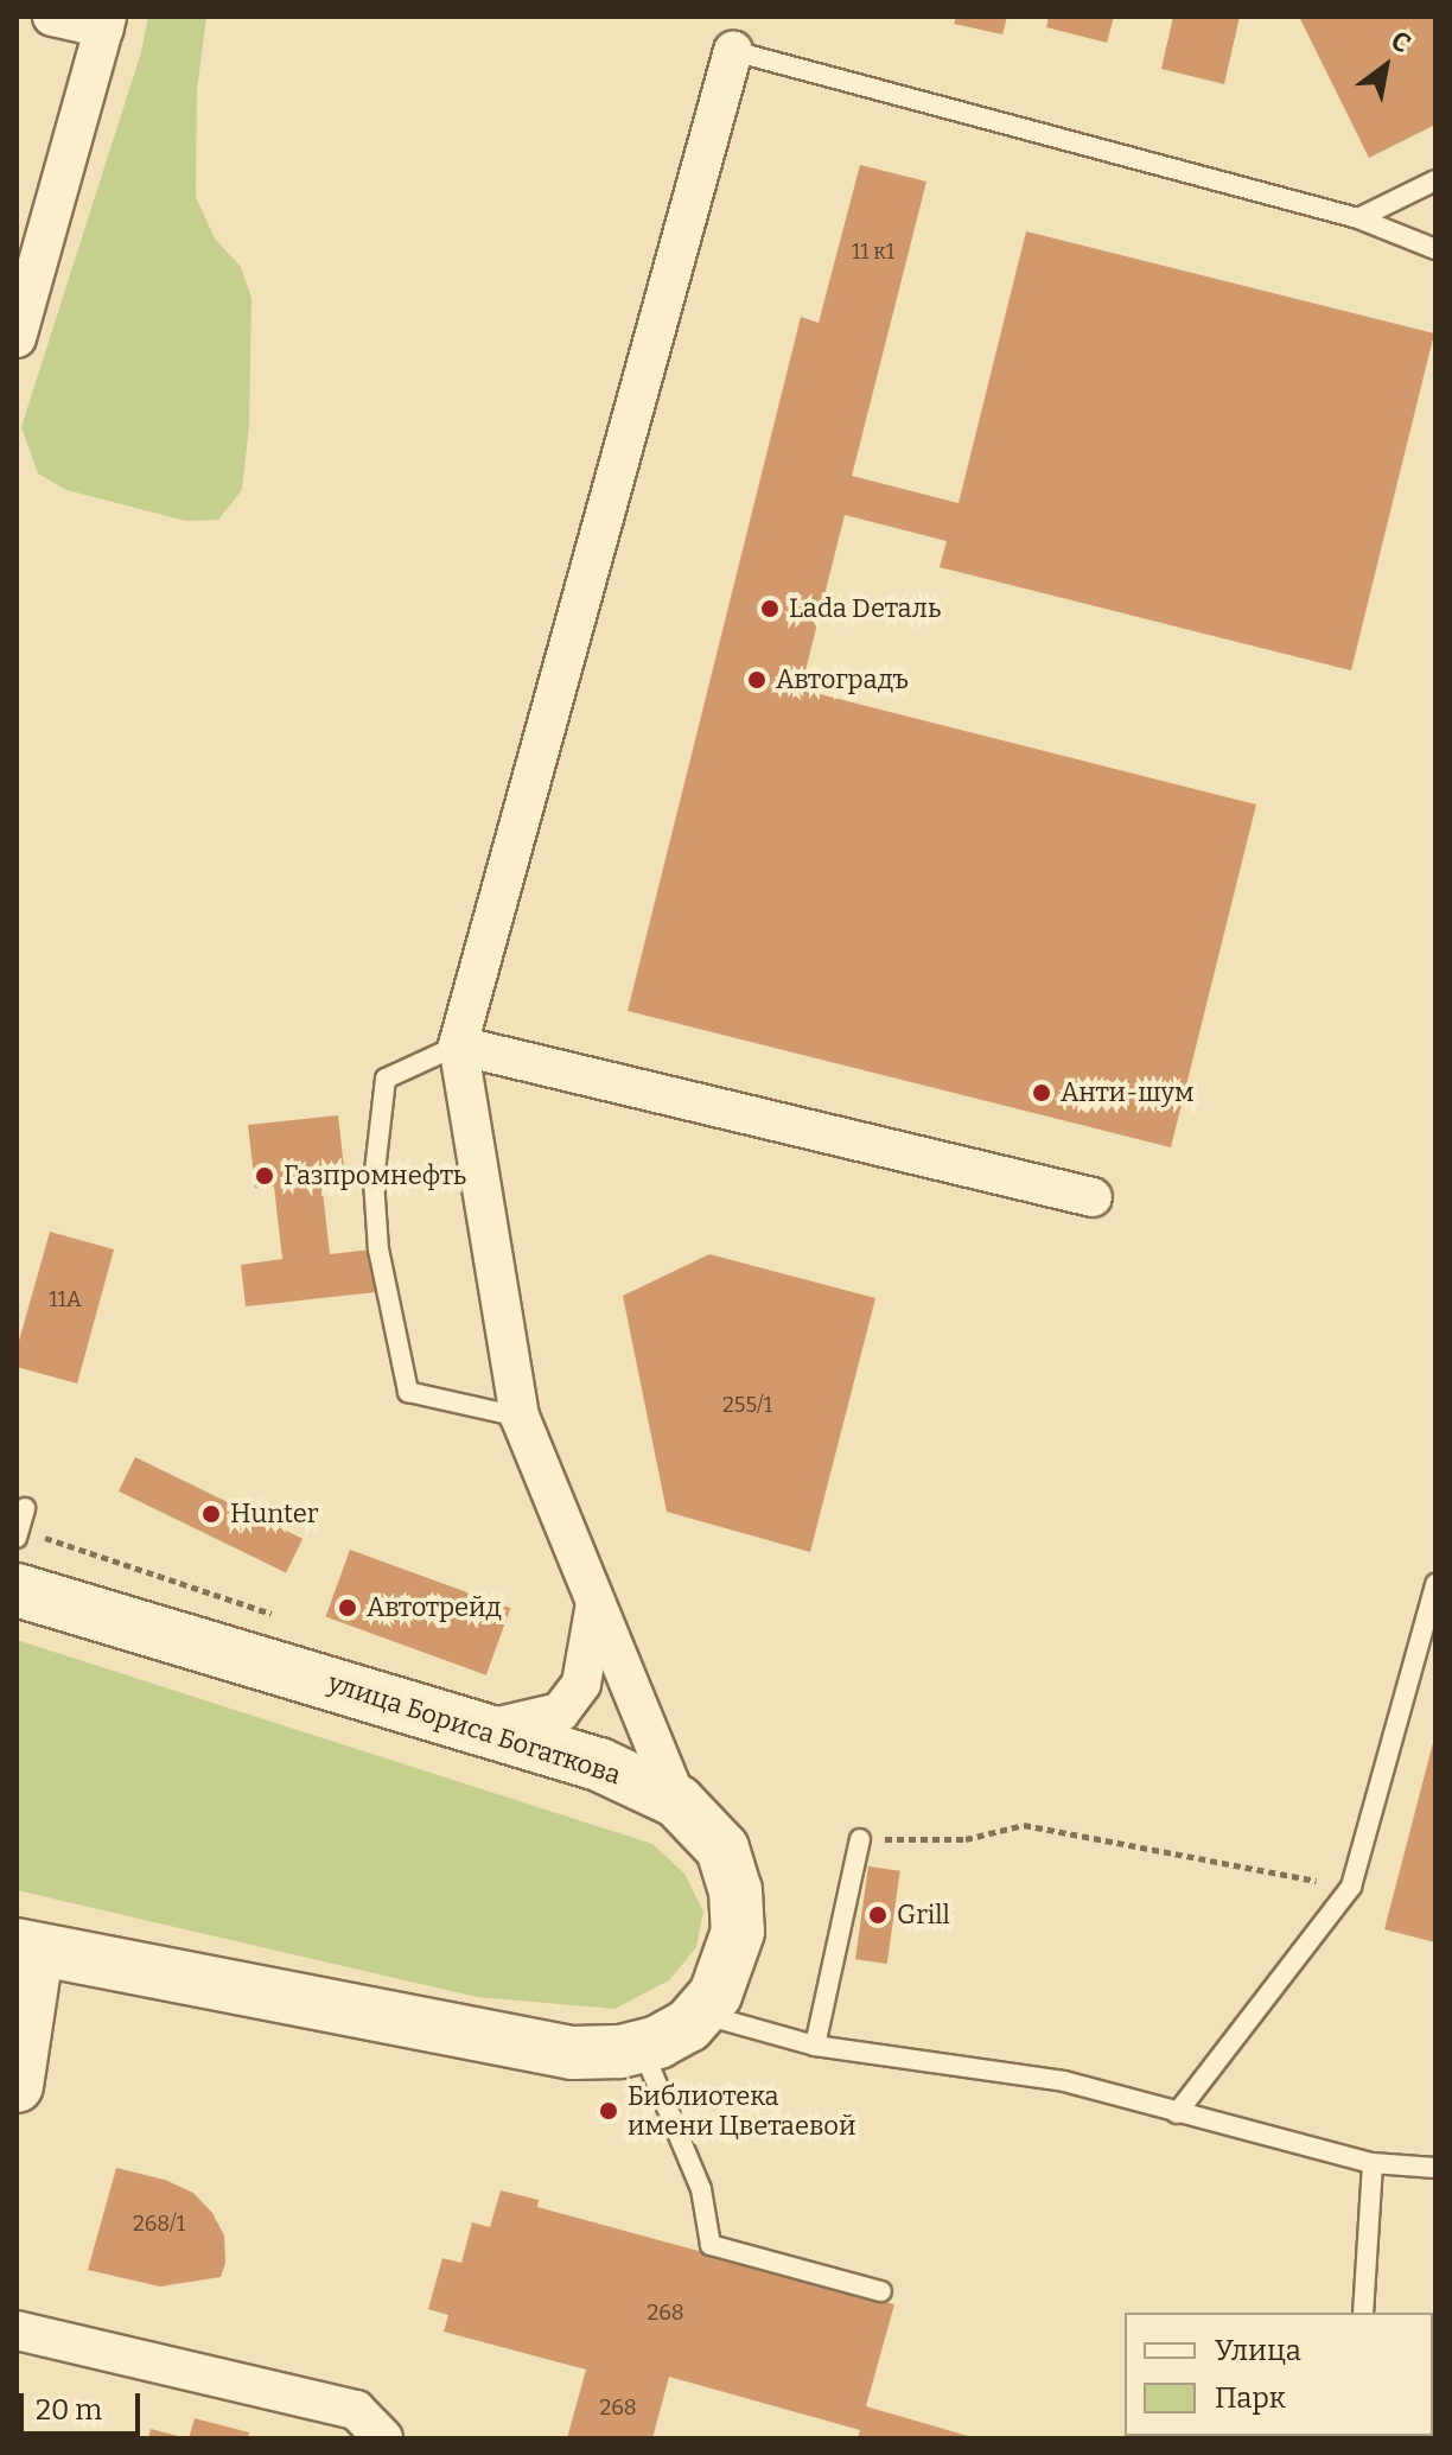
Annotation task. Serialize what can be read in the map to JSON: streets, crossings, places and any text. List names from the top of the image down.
{
  "streets": {
    "main road": ["улица Бориса Богаткова"]
  },
  "places": [
    "Lada Dеталь",
    "Автоградъ",
    "Анти-шум",
    "Газпромнефть",
    "Hunter",
    "Автотрейд",
    "Grill",
    "Библиотека имени Цветаевой"
  ],
  "house_numbers": [
    "11 к1",
    "11А",
    "255/1",
    "268/1",
    "268",
    "268"
  ],
  "legend": ["Улица", "Парк"],
  "scale_bar": "20 m",
  "north": "top right"
}
